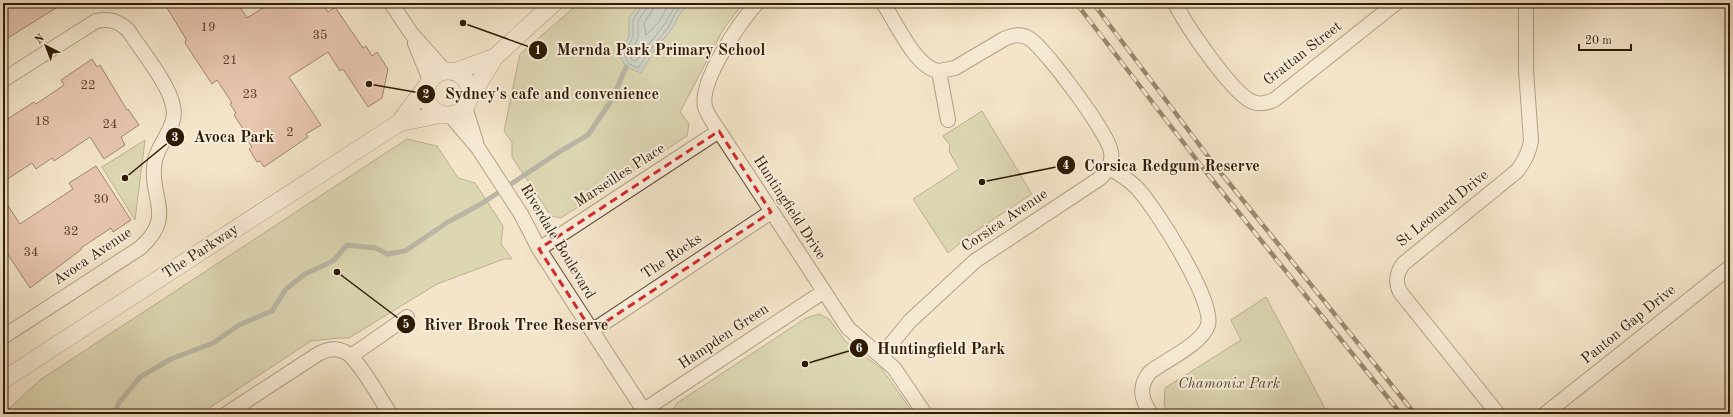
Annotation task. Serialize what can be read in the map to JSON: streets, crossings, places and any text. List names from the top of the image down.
{
  "streets": {
    "street": [
      "Grattan Street",
      "Marseilles Place",
      "Huntingfield Drive",
      "St Leonard Drive",
      "Corsica Avenue",
      "Riverdale Boulevard",
      "The Parkway",
      "Avoca Avenue",
      "The Rocks",
      "Panton Gap Drive",
      "Hampden Green"
    ]
  },
  "crossings": [
    ["Marseilles Place", "Huntingfield Drive"],
    ["Marseilles Place", "Riverdale Boulevard"],
    ["Huntingfield Drive", "Corsica Avenue"],
    ["Huntingfield Drive", "The Rocks"],
    ["Huntingfield Drive", "Hampden Green"],
    ["Riverdale Boulevard", "The Parkway"],
    ["Riverdale Boulevard", "The Rocks"],
    ["Riverdale Boulevard", "Hampden Green"]
  ],
  "parks": ["Chamonix Park"],
  "places": [
    "Mernda Park Primary School",
    "Sydney's cafe and convenience",
    "Avoca Park",
    "Corsica Redgum Reserve",
    "River Brook Tree Reserve",
    "Huntingfield Park"
  ],
  "house_numbers": [
    "19",
    "35",
    "21",
    "22",
    "23",
    "18",
    "24",
    "2",
    "30",
    "32",
    "34"
  ],
  "scale_bar": "20 m",
  "north": "top left"
}
